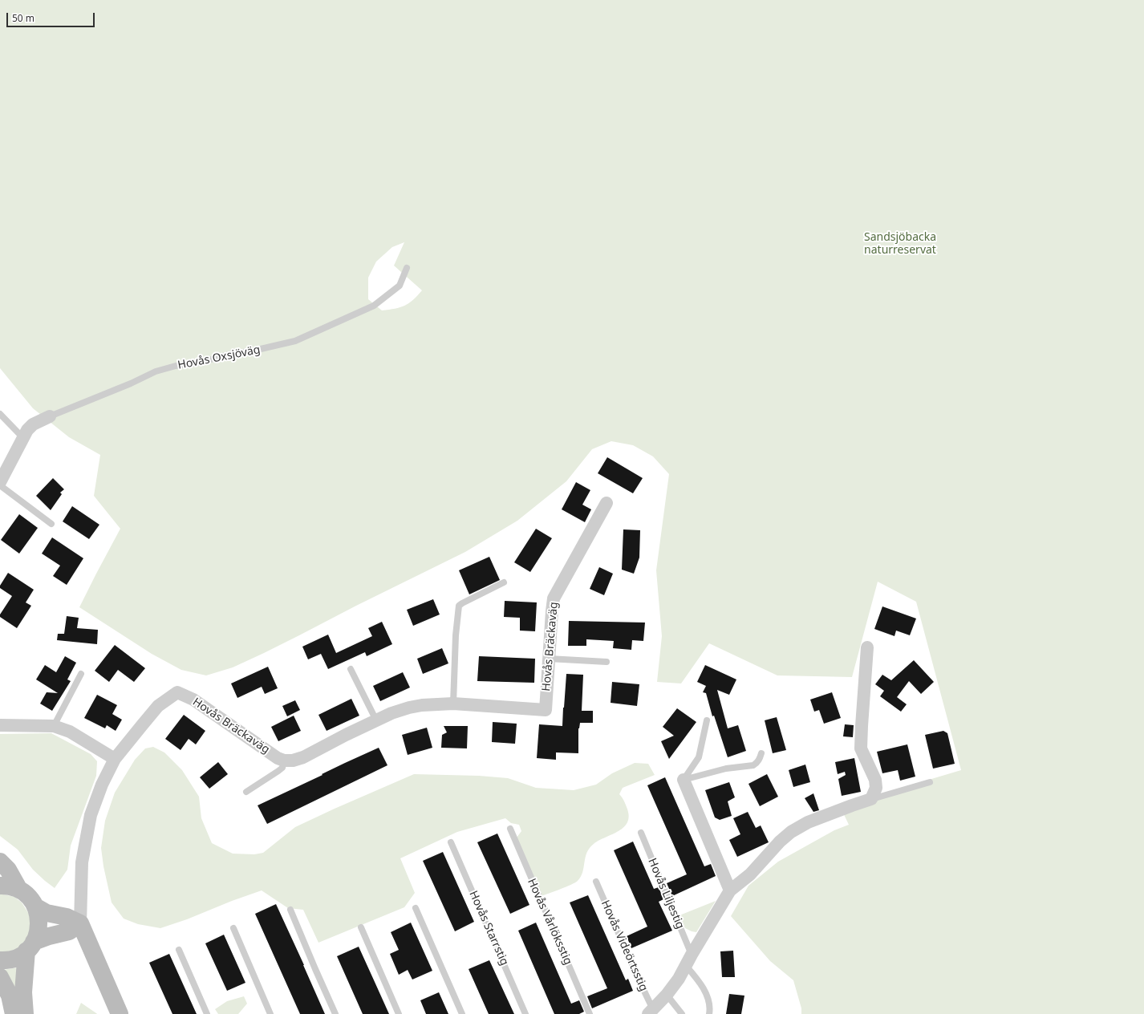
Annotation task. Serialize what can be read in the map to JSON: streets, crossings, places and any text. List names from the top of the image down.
{
  "streets": {
    "street": ["Hovås Oxsjöväg", "Hovås Bräckaväg"],
    "lane": [
      "Hovås Liljestig",
      "Hovås Vårlöksstig",
      "Hovås Starrstig",
      "Hovås Videörtsstig"
    ]
  },
  "parks": ["Sandsjöbacka naturreservat"],
  "scale_bar": "50 m"
}
